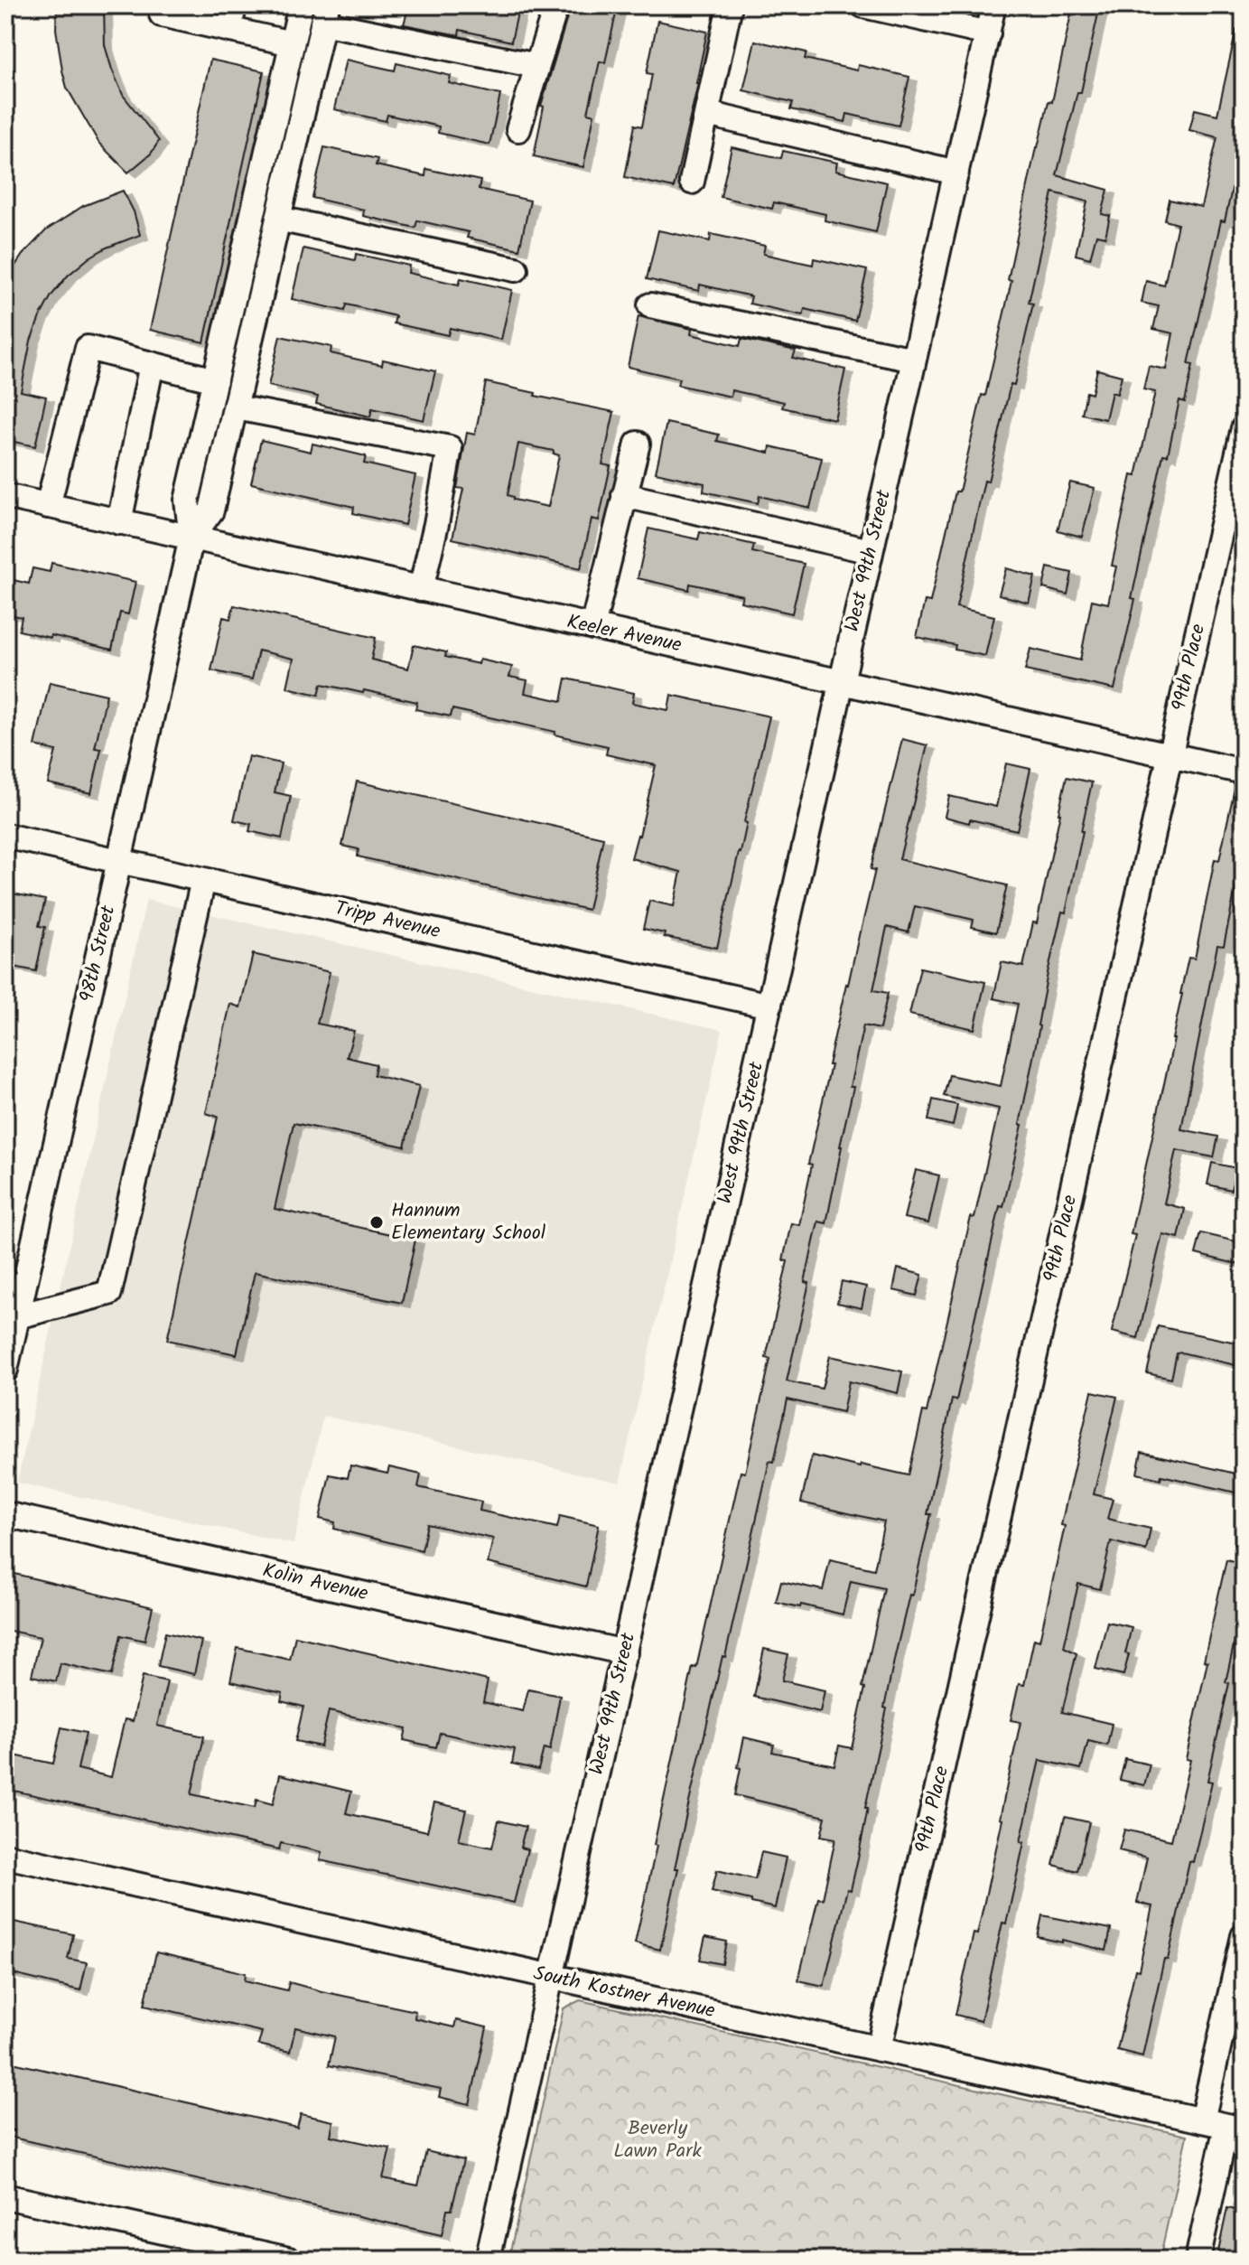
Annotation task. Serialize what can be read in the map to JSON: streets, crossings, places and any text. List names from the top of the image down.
{
  "streets": {
    "street": [
      "West 99th Street",
      "Keeler Avenue",
      "99th Place",
      "Tripp Avenue",
      "98th Street",
      "Kolin Avenue",
      "South Kostner Avenue"
    ]
  },
  "crossings": [
    ["West 99th Street", "Keeler Avenue"],
    ["West 99th Street", "Tripp Avenue"],
    ["West 99th Street", "Kolin Avenue"],
    ["West 99th Street", "South Kostner Avenue"],
    ["Keeler Avenue", "99th Place"],
    ["Keeler Avenue", "98th Street"],
    ["99th Place", "South Kostner Avenue"],
    ["Tripp Avenue", "98th Street"]
  ],
  "parks": ["Beverly Lawn Park"],
  "places": ["Hannum Elementary School"]
}
